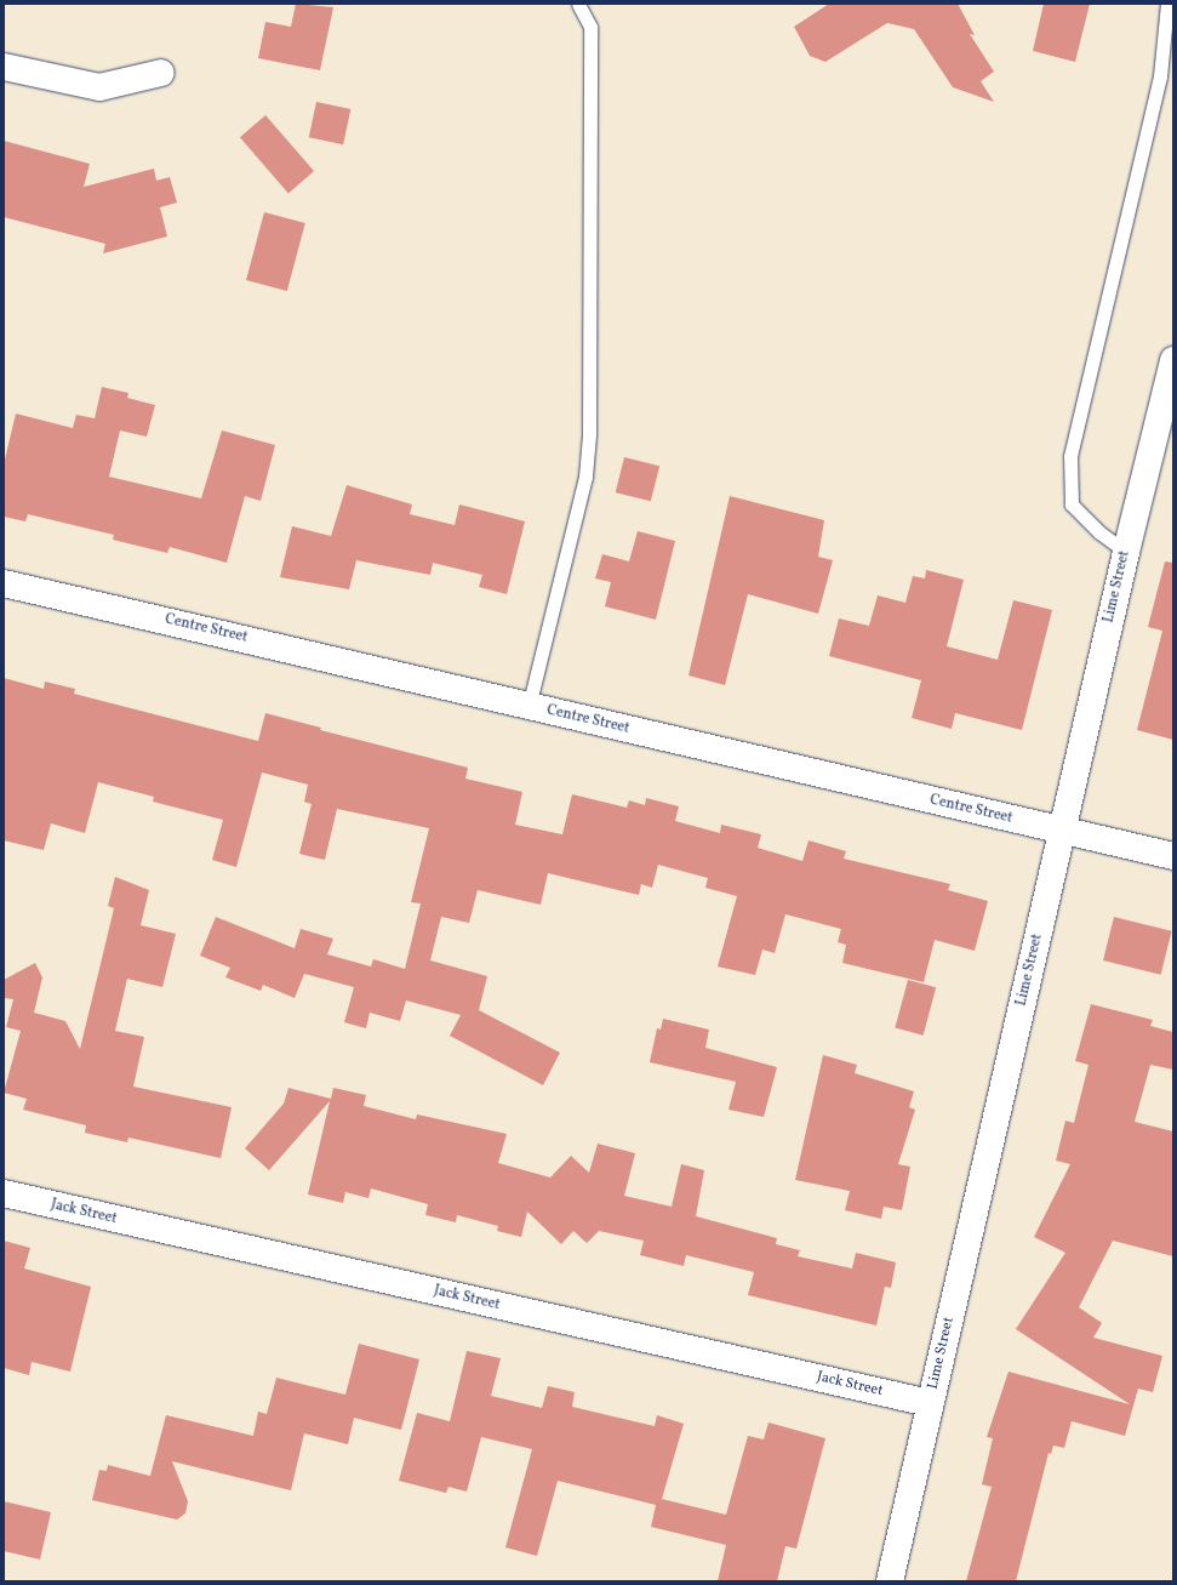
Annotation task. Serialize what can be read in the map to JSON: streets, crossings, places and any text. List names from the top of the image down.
{
  "streets": {
    "street": ["Lime Street", "Centre Street", "Jack Street"]
  },
  "crossings": [
    ["Lime Street", "Centre Street"],
    ["Lime Street", "Jack Street"]
  ]
}
